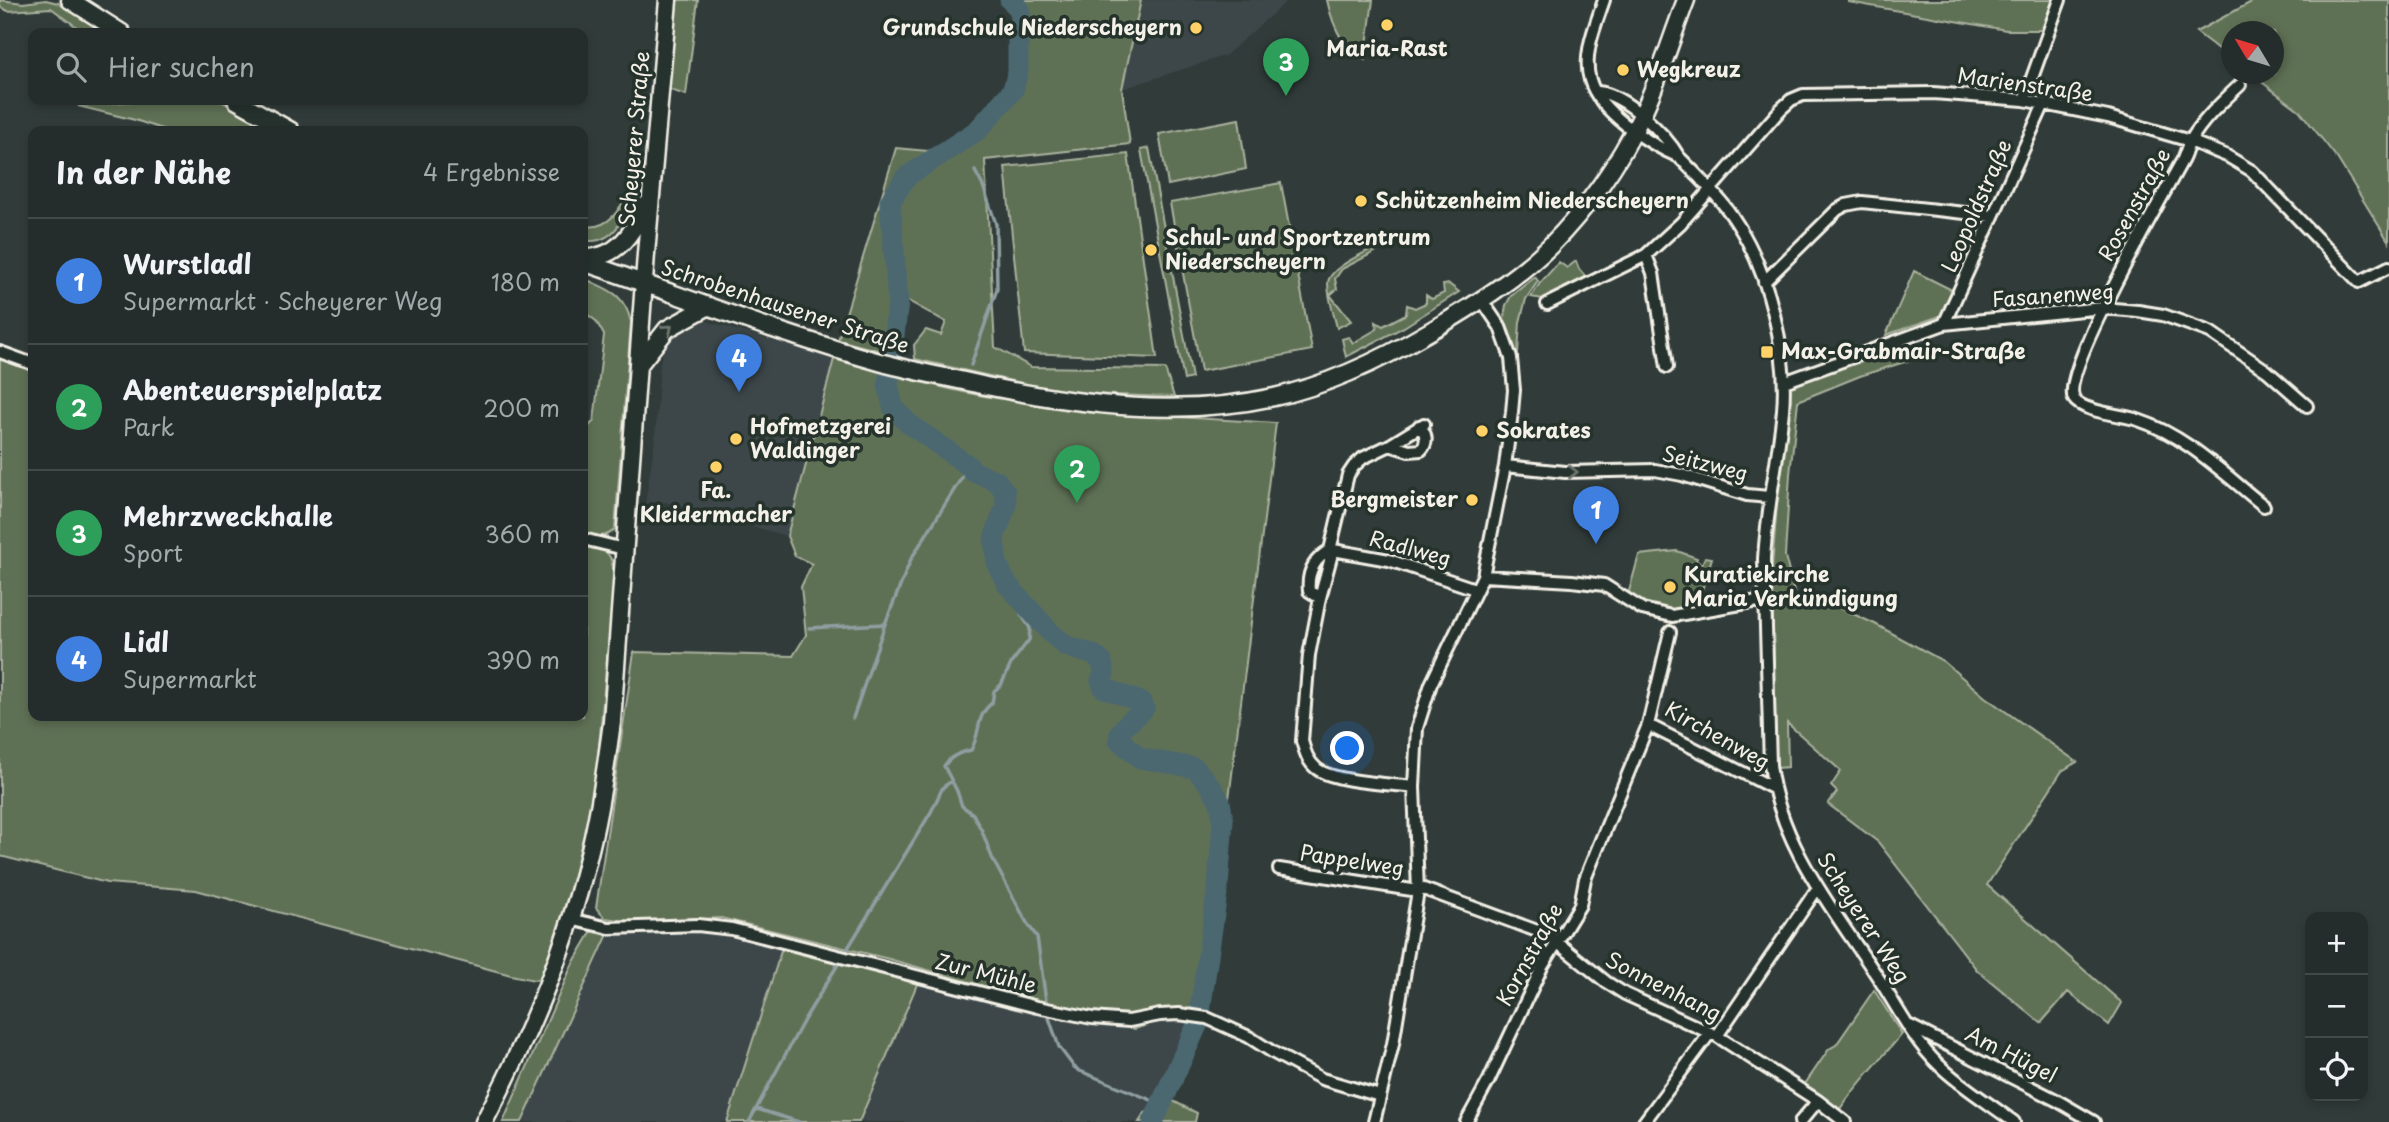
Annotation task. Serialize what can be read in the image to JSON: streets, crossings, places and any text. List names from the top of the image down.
{
  "streets": {
    "main road": ["Scheyerer Straße", "Schrobenhausener Straße"],
    "street": [
      "Marienstraße",
      "Rosenstraße",
      "Leopoldstraße",
      "Fasanenweg",
      "Seitzweg",
      "Radlweg",
      "Kirchenweg",
      "Pappelweg",
      "Scheyerer Weg",
      "Kornstraße",
      "Zur Mühle",
      "Sonnenhang",
      "Am Hügel"
    ]
  },
  "crossings": [
    ["Marienstraße", "Rosenstraße"],
    ["Marienstraße", "Leopoldstraße"],
    ["Scheyerer Straße", "Schrobenhausener Straße"],
    ["Scheyerer Straße", "Zur Mühle"],
    ["Rosenstraße", "Fasanenweg"],
    ["Leopoldstraße", "Fasanenweg"],
    ["Kirchenweg", "Scheyerer Weg"],
    ["Kirchenweg", "Kornstraße"],
    ["Pappelweg", "Sonnenhang"],
    ["Scheyerer Weg", "Am Hügel"],
    ["Kornstraße", "Sonnenhang"]
  ],
  "one_way": ["Seitzweg"],
  "places": {
    "other": [
      "Maria-Rast",
      "Grundschule Niederscheyern",
      "Wegkreuz",
      "Schützenheim Niederscheyern",
      "Schul- und Sportzentrum Niederscheyern",
      "Sokrates",
      "Hofmetzgerei Waldinger",
      "Fa. Kleidermacher",
      "Bergmeister",
      "Kuratiekirche Maria Verkündigung"
    ],
    "transit": ["Max-Grabmair-Straße"]
  },
  "north": "top left",
  "page": {
    "search": "Hier suchen",
    "pins": [
      "3",
      "4",
      "2",
      "1"
    ],
    "heading": ["In der Nähe", "4 Ergebnisse"],
    "list": [
      {
        "mark": "1",
        "name": "Wurstladl",
        "note": "Supermarkt · Scheyerer Weg",
        "value": "180 m"
      },
      {
        "mark": "2",
        "name": "Abenteuerspielplatz",
        "note": "Park",
        "value": "200 m"
      },
      {
        "mark": "3",
        "name": "Mehrzweckhalle",
        "note": "Sport",
        "value": "360 m"
      },
      {
        "mark": "4",
        "name": "Lidl",
        "note": "Supermarkt",
        "value": "390 m"
      }
    ],
    "map_buttons": ["+", "−"]
  }
}
